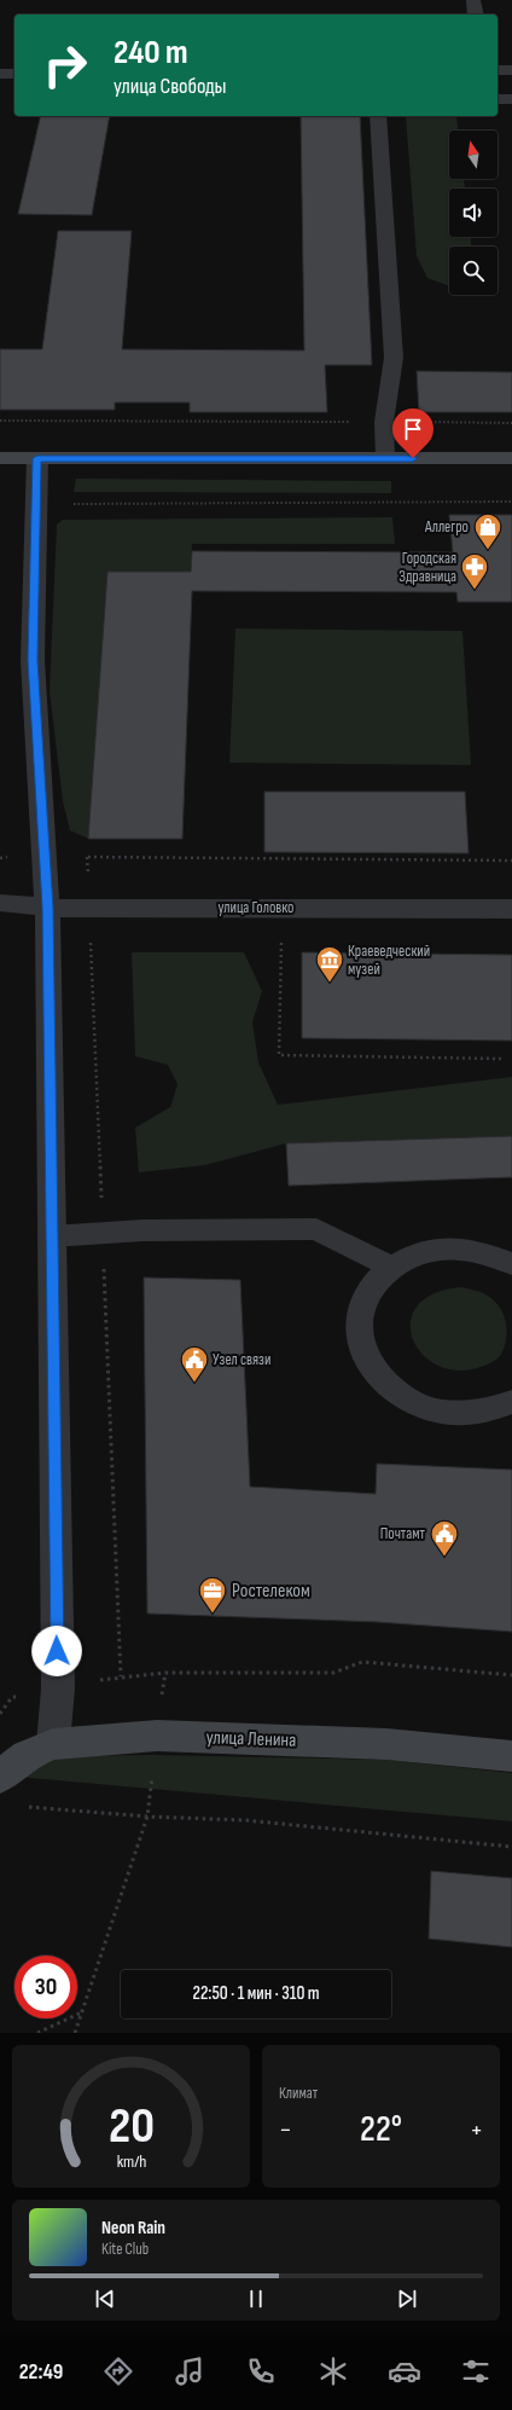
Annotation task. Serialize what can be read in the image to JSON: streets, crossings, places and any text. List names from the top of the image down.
{
  "streets": {
    "main road": ["улица Ленина"],
    "street": ["улица Головко"]
  },
  "places": {
    "shop": ["Аллегро"],
    "pharmacy": ["Городская Здравница"],
    "museum": ["Краеведческий музей"],
    "public building": ["Узел связи", "Почтамт"],
    "office": ["Ростелеком"]
  },
  "north": "top",
  "page": {
    "turn": ["240 m", "улица Свободы"],
    "limit": "30",
    "trip": "22:50 · 1 мин · 310 m",
    "tile": "Климат",
    "heat": ["−", "22°", "+"],
    "song": ["Neon Rain", "Kite Club"],
    "tabs": "22:49",
    "gauge": ["20", "km/h"]
  }
}
